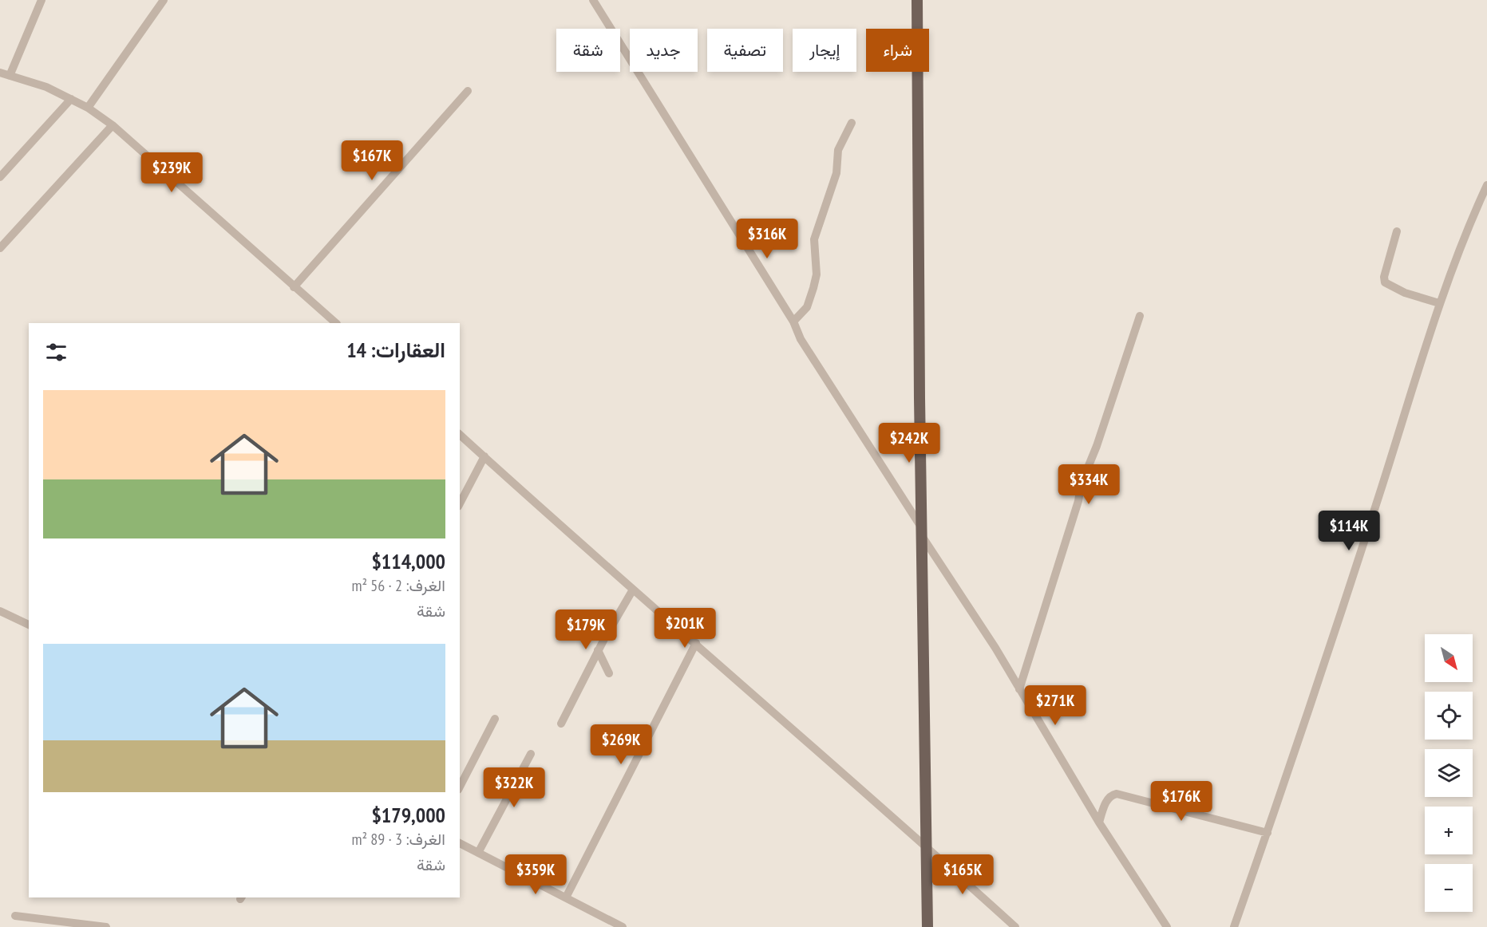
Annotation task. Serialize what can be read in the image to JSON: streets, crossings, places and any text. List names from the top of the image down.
{
  "north": "bottom right",
  "page": {
    "chip": [
      "شراء",
      "إيجار",
      "تصفية",
      "جديد",
      "شقة"
    ],
    "price": [
      "$167K",
      "$239K",
      "$316K",
      "$242K",
      "$334K",
      "$114K",
      "$201K",
      "$179K",
      "$271K",
      "$269K",
      "$322K",
      "$176K",
      "$359K",
      "$165K"
    ],
    "heading": "العقارات: 14",
    "list": [
      {
        "name": "$114,000",
        "note": "الغرف: 2 · 56 m² · شقة"
      },
      {
        "name": "$179,000",
        "note": "الغرف: 3 · 89 m² · شقة"
      }
    ],
    "map_buttons": ["+", "−"]
  }
}
